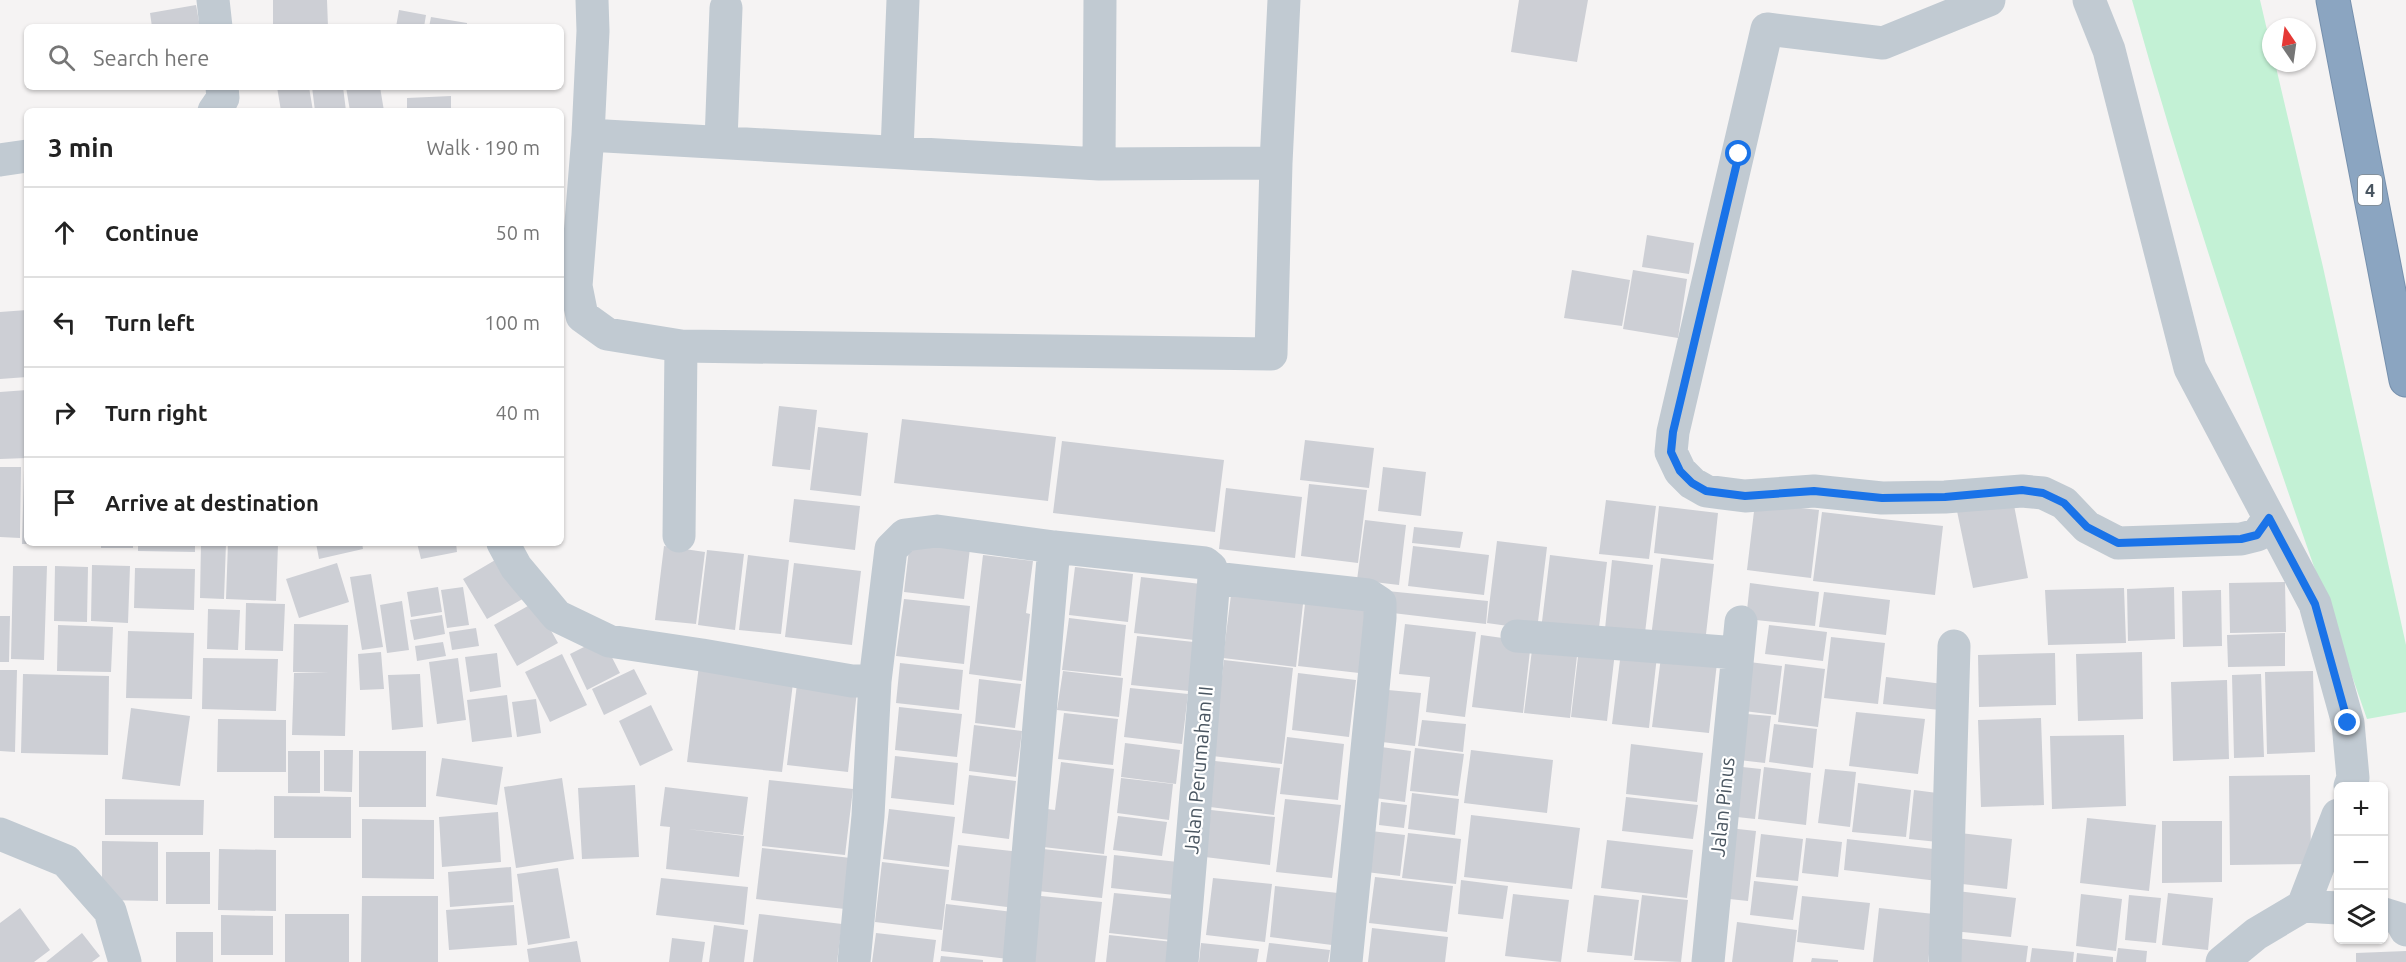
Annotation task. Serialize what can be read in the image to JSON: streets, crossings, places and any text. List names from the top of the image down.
{
  "streets": {
    "highway": ["4"],
    "street": ["Jalan Perumahan II", "Jalan Pinus"]
  },
  "north": "top",
  "page": {
    "search": "Search here",
    "heading": ["3 min", "Walk · 190 m"],
    "list": [
      ["Continue", "50 m"],
      ["Turn left", "100 m"],
      ["Turn right", "40 m"],
      "Arrive at destination"
    ],
    "map_buttons": ["+", "−"]
  }
}
